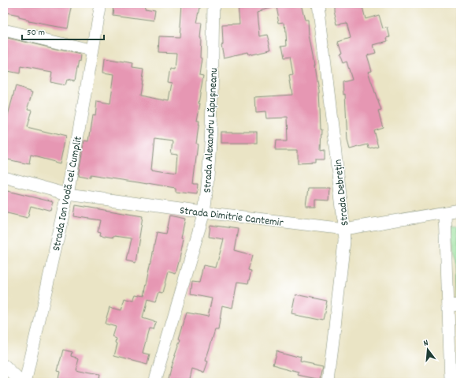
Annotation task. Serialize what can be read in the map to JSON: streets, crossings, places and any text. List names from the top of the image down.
{
  "streets": {
    "street": [
      "Strada Alexandru Lăpușneanu",
      "Strada Debrețin",
      "Strada Ion Vodă cel Cumplit",
      "Strada Dimitrie Cantemir"
    ]
  },
  "crossings": [
    ["Strada Alexandru Lăpușneanu", "Strada Dimitrie Cantemir"],
    ["Strada Debrețin", "Strada Dimitrie Cantemir"],
    ["Strada Ion Vodă cel Cumplit", "Strada Dimitrie Cantemir"]
  ],
  "scale_bar": "50 m",
  "north": "top"
}
